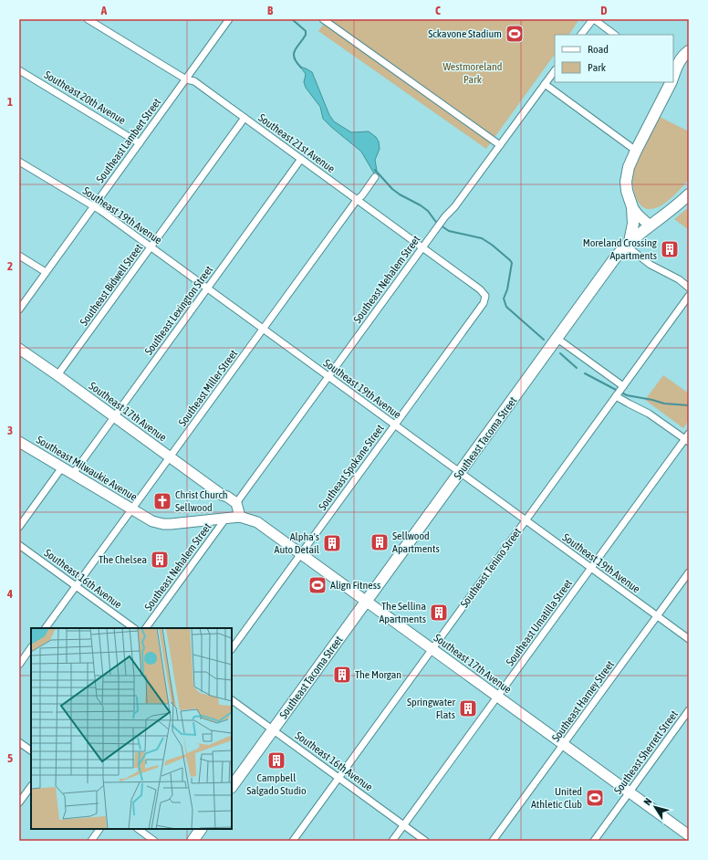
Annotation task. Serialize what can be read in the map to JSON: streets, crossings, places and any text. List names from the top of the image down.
{
  "streets": {
    "main road": ["Southeast 17th Avenue", "Southeast Tacoma Street", "Southeast Milwaukie Avenue"],
    "street": [
      "Southeast 20th Avenue",
      "Southeast Lambert Street",
      "Southeast 21st Avenue",
      "Southeast 19th Avenue",
      "Southeast Nehalem Street",
      "Southeast Bidwell Street",
      "Southeast Lexington Street",
      "Southeast Miller Street",
      "Southeast Spokane Street",
      "Southeast Tenino Street",
      "Southeast 16th Avenue",
      "Southeast Umatilla Street",
      "Southeast Harney Street",
      "Southeast Sherrett Street"
    ]
  },
  "crossings": [
    ["Southeast 20th Avenue", "Southeast Lambert Street"],
    ["Southeast Lambert Street", "Southeast 21st Avenue"],
    ["Southeast Lambert Street", "Southeast 19th Avenue"],
    ["Southeast 21st Avenue", "Southeast Nehalem Street"],
    ["Southeast 21st Avenue", "Southeast Bidwell Street"],
    ["Southeast 21st Avenue", "Southeast Lexington Street"],
    ["Southeast 21st Avenue", "Southeast Miller Street"],
    ["Southeast 21st Avenue", "Southeast Spokane Street"],
    ["Southeast 19th Avenue", "Southeast Nehalem Street"],
    ["Southeast 19th Avenue", "Southeast Bidwell Street"],
    ["Southeast 19th Avenue", "Southeast Lexington Street"],
    ["Southeast 19th Avenue", "Southeast Miller Street"],
    ["Southeast 19th Avenue", "Southeast Tacoma Street"],
    ["Southeast 19th Avenue", "Southeast Spokane Street"],
    ["Southeast 19th Avenue", "Southeast Tenino Street"],
    ["Southeast 19th Avenue", "Southeast Umatilla Street"],
    ["Southeast 19th Avenue", "Southeast Harney Street"],
    ["Southeast Nehalem Street", "Southeast 17th Avenue"],
    ["Southeast Nehalem Street", "Southeast Milwaukie Avenue"],
    ["Southeast Bidwell Street", "Southeast 17th Avenue"],
    ["Southeast Lexington Street", "Southeast 17th Avenue"],
    ["Southeast Lexington Street", "Southeast Milwaukie Avenue"],
    ["Southeast Miller Street", "Southeast 17th Avenue"],
    ["Southeast Miller Street", "Southeast Milwaukie Avenue"],
    ["Southeast Miller Street", "Southeast 16th Avenue"],
    ["Southeast 17th Avenue", "Southeast Tacoma Street"],
    ["Southeast 17th Avenue", "Southeast Spokane Street"],
    ["Southeast 17th Avenue", "Southeast Milwaukie Avenue"],
    ["Southeast 17th Avenue", "Southeast Tenino Street"],
    ["Southeast 17th Avenue", "Southeast Umatilla Street"],
    ["Southeast 17th Avenue", "Southeast Harney Street"],
    ["Southeast 17th Avenue", "Southeast Sherrett Street"],
    ["Southeast Tacoma Street", "Southeast 16th Avenue"],
    ["Southeast Tenino Street", "Southeast 16th Avenue"],
    ["Southeast 16th Avenue", "Southeast Umatilla Street"]
  ],
  "parks": ["Westmoreland Park"],
  "places": {
    "sports": ["Sckavone Stadium", "Align Fitness", "United Athletic Club"],
    "building": [
      "Moreland Crossing Apartments",
      "Sellwood Apartments",
      "Alpha's Auto Detail",
      "The Chelsea",
      "The Sellina Apartments",
      "The Morgan",
      "Springwater Flats",
      "Campbell Salgado Studio"
    ],
    "church": ["Christ Church Sellwood"]
  },
  "legend": ["Road", "Park"],
  "north": "top left",
  "grid": {
    "columns": [
      "A",
      "B",
      "C",
      "D"
    ],
    "rows": [
      "1",
      "2",
      "3",
      "4",
      "5"
    ]
  }
}
